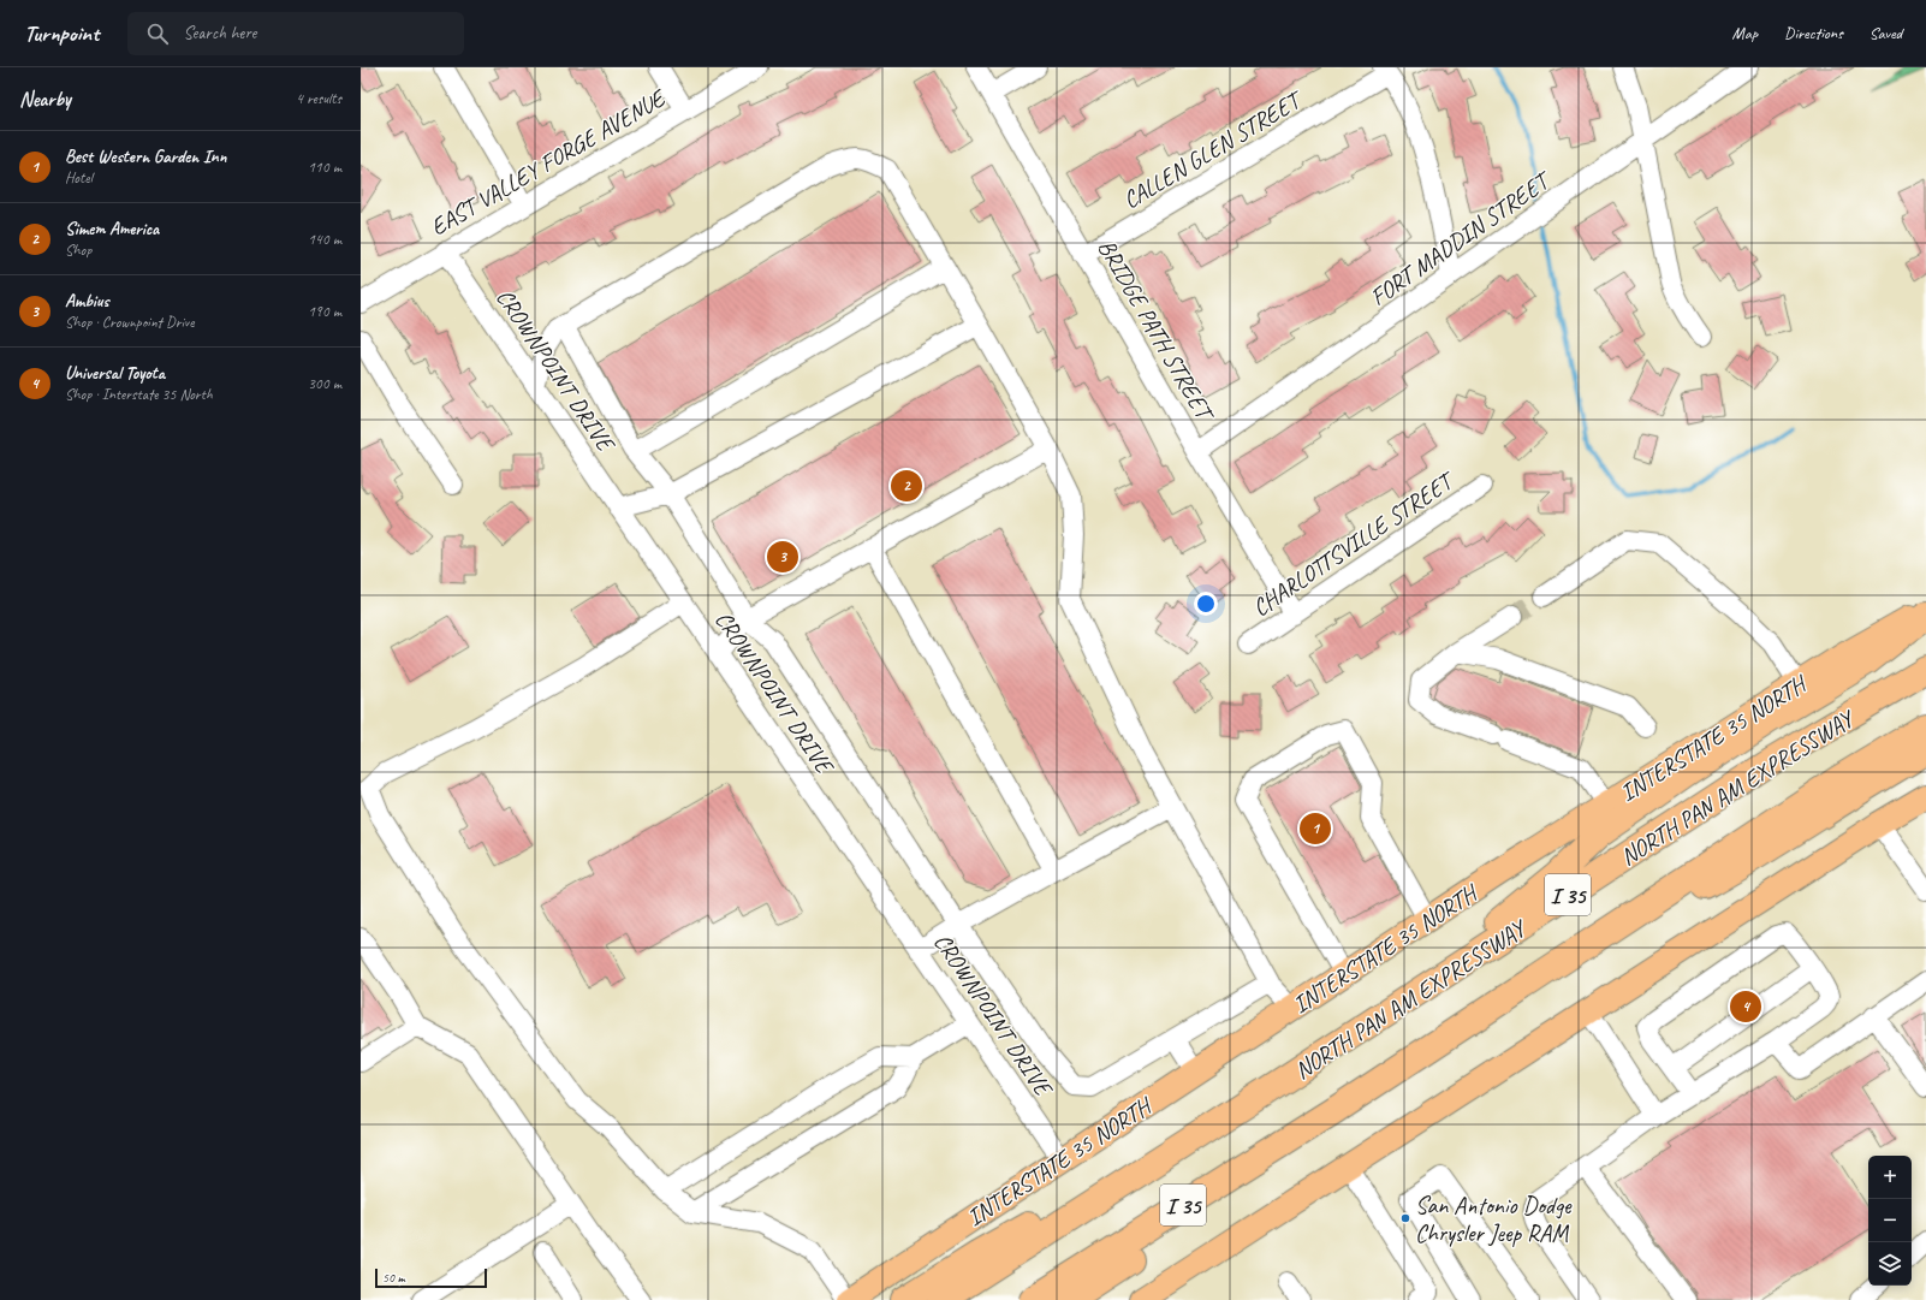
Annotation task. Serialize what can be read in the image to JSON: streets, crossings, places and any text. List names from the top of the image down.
{
  "streets": {
    "highway": ["NORTH PAN AM EXPRESSWAY", "I 35"],
    "main road": ["INTERSTATE 35 NORTH"],
    "street": [
      "CALLEN GLEN STREET",
      "EAST VALLEY FORGE AVENUE",
      "FORT MADDIN STREET",
      "BRIDGE PATH STREET",
      "CROWNPOINT DRIVE",
      "CHARLOTTSVILLE STREET"
    ]
  },
  "crossings": [
    ["CALLEN GLEN STREET", "BRIDGE PATH STREET"],
    ["EAST VALLEY FORGE AVENUE", "CROWNPOINT DRIVE"],
    ["FORT MADDIN STREET", "BRIDGE PATH STREET"],
    ["BRIDGE PATH STREET", "CHARLOTTSVILLE STREET"],
    ["CROWNPOINT DRIVE", "INTERSTATE 35 NORTH"]
  ],
  "places": ["San Antonio Dodge Chrysler Jeep RAM"],
  "scale_bar": "50 m",
  "page": {
    "header": "Turnpoint",
    "search": "Search here",
    "nav": ["Map", "Directions", "Saved"],
    "heading": ["Nearby", "4 results"],
    "list": [
      {
        "mark": "1",
        "name": "Best Western Garden Inn",
        "note": "Hotel",
        "value": "110 m"
      },
      {
        "mark": "2",
        "name": "Simem America",
        "note": "Shop",
        "value": "140 m"
      },
      {
        "mark": "3",
        "name": "Ambius",
        "note": "Shop · Crownpoint Drive",
        "value": "190 m"
      },
      {
        "mark": "4",
        "name": "Universal Toyota",
        "note": "Shop · Interstate 35 North",
        "value": "300 m"
      }
    ],
    "pins": [
      "2",
      "3",
      "1",
      "4"
    ],
    "map_buttons": ["+", "−"],
    "scale": "50 m"
  }
}
